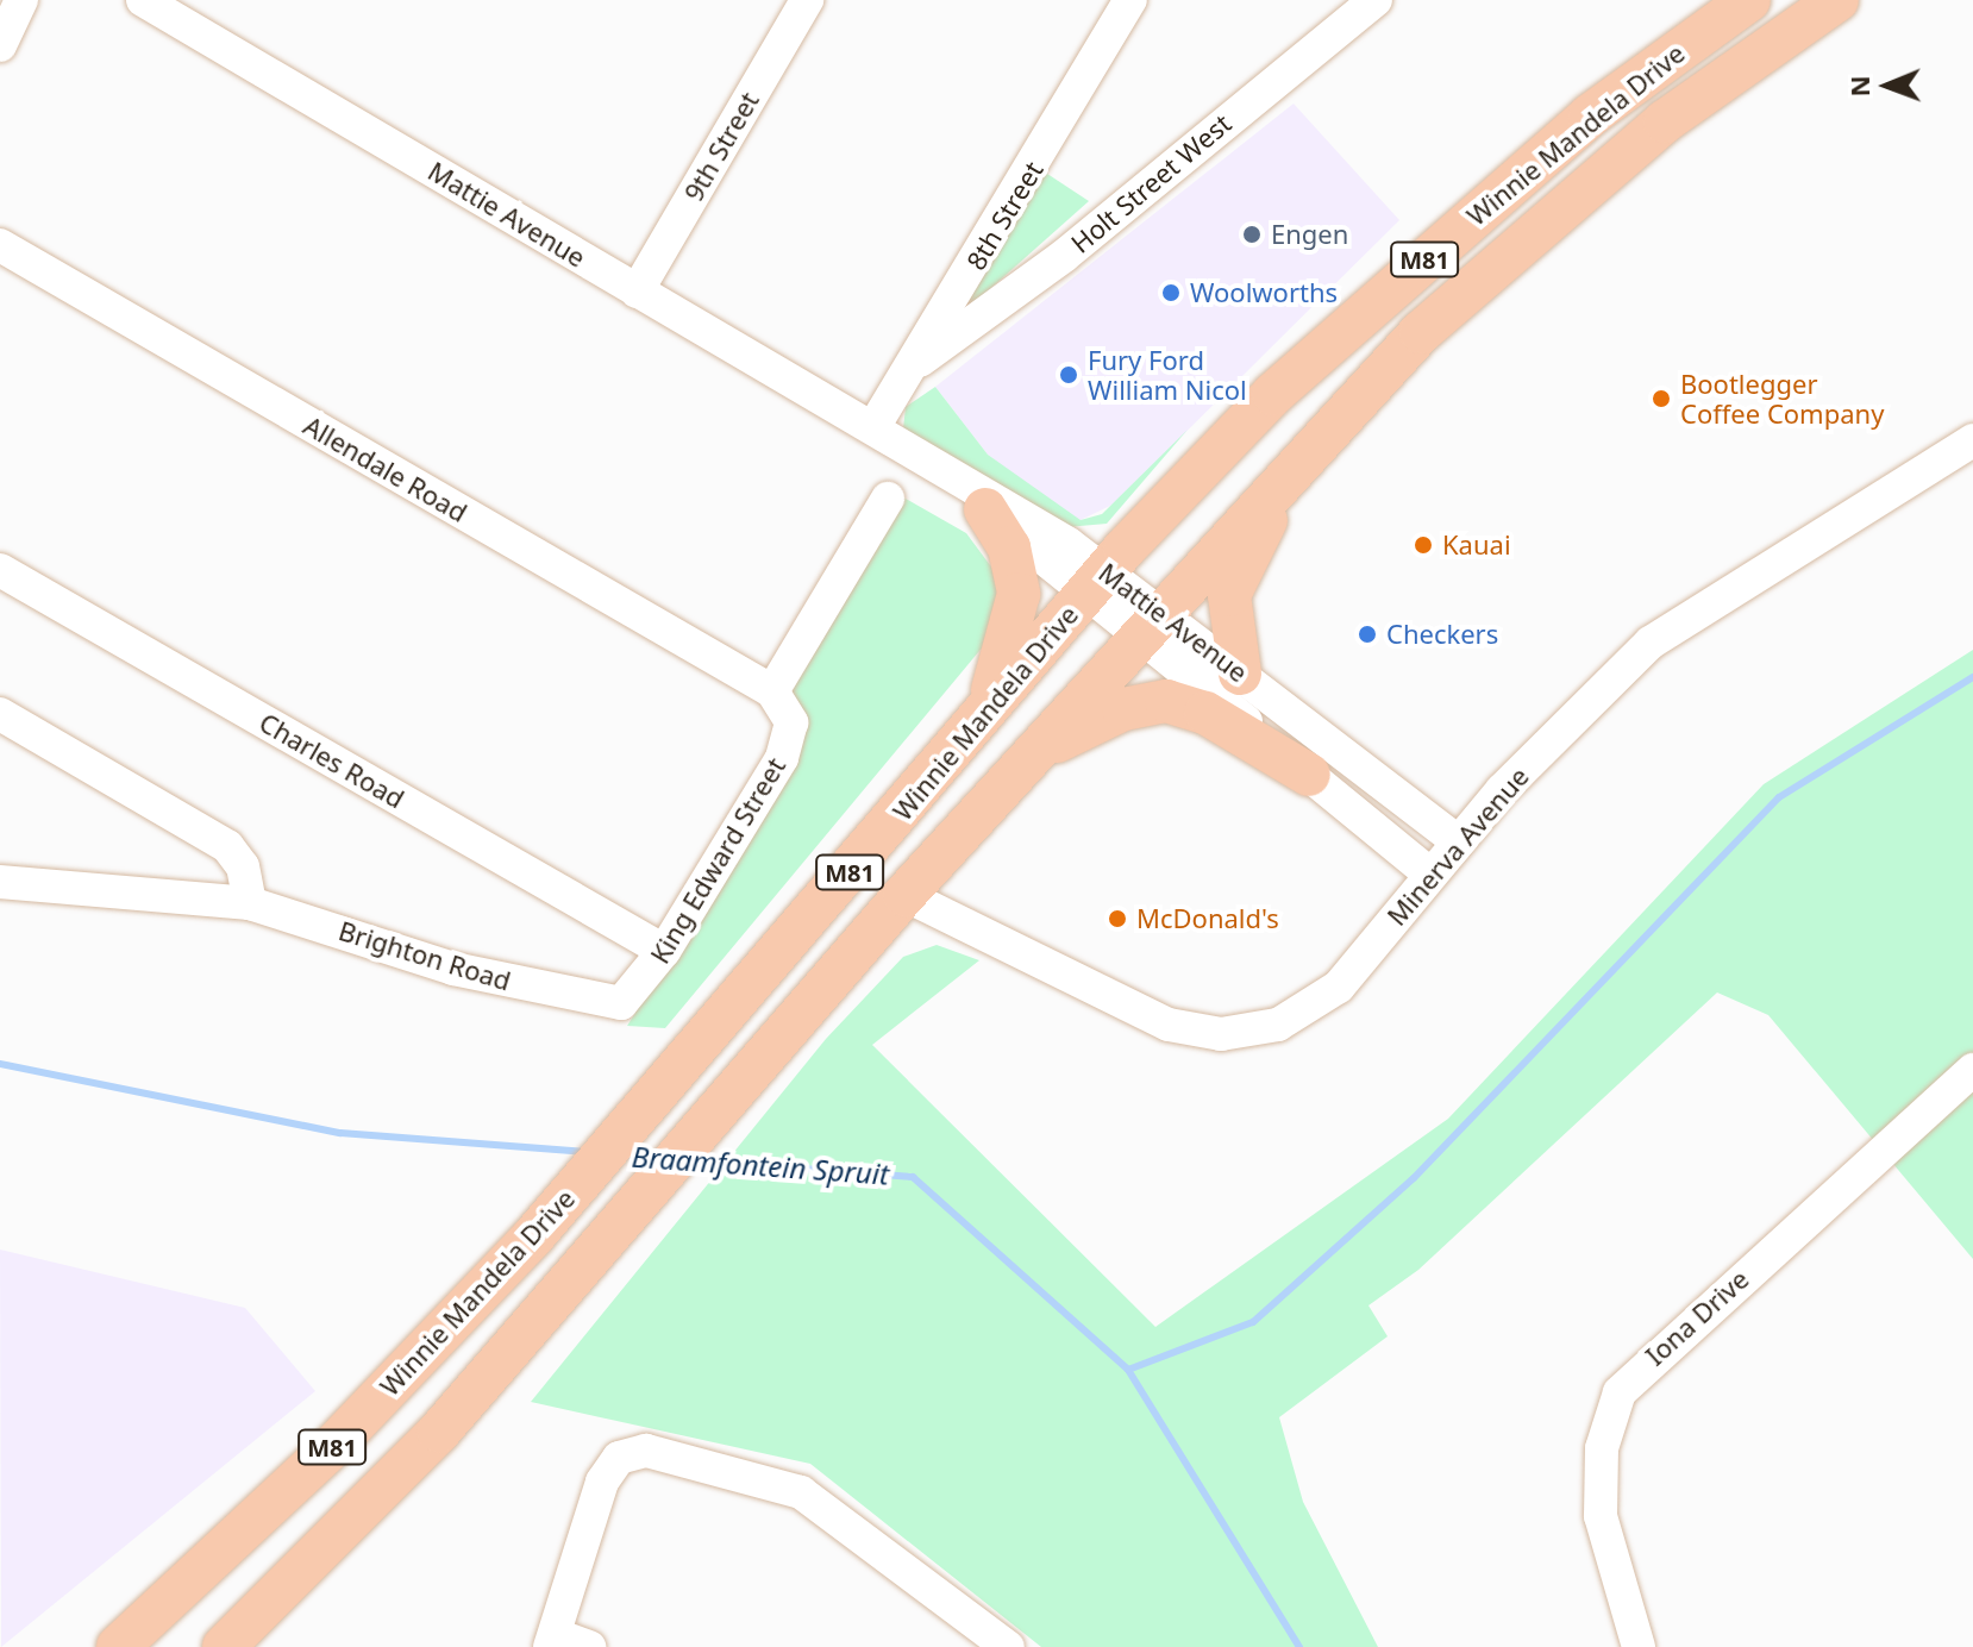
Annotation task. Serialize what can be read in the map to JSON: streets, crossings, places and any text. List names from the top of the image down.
{
  "streets": {
    "main road": ["Winnie Mandela Drive", "M81"],
    "street": [
      "9th Street",
      "Holt Street West",
      "Mattie Avenue",
      "8th Street",
      "Allendale Road",
      "Charles Road",
      "Minerva Avenue",
      "King Edward Street",
      "Brighton Road",
      "Iona Drive"
    ]
  },
  "crossings": [
    ["Winnie Mandela Drive", "Mattie Avenue"],
    ["Winnie Mandela Drive", "Minerva Avenue"],
    ["9th Street", "Mattie Avenue"],
    ["Holt Street West", "8th Street"],
    ["Mattie Avenue", "8th Street"],
    ["Mattie Avenue", "Minerva Avenue"],
    ["Allendale Road", "King Edward Street"],
    ["Charles Road", "King Edward Street"],
    ["King Edward Street", "Brighton Road"]
  ],
  "water": ["Braamfontein Spruit"],
  "places": [
    "Engen",
    "Woolworths",
    "Fury Ford William Nicol",
    "Bootlegger Coffee Company",
    "Kauai",
    "Checkers",
    "McDonald's"
  ],
  "north": "left"
}
